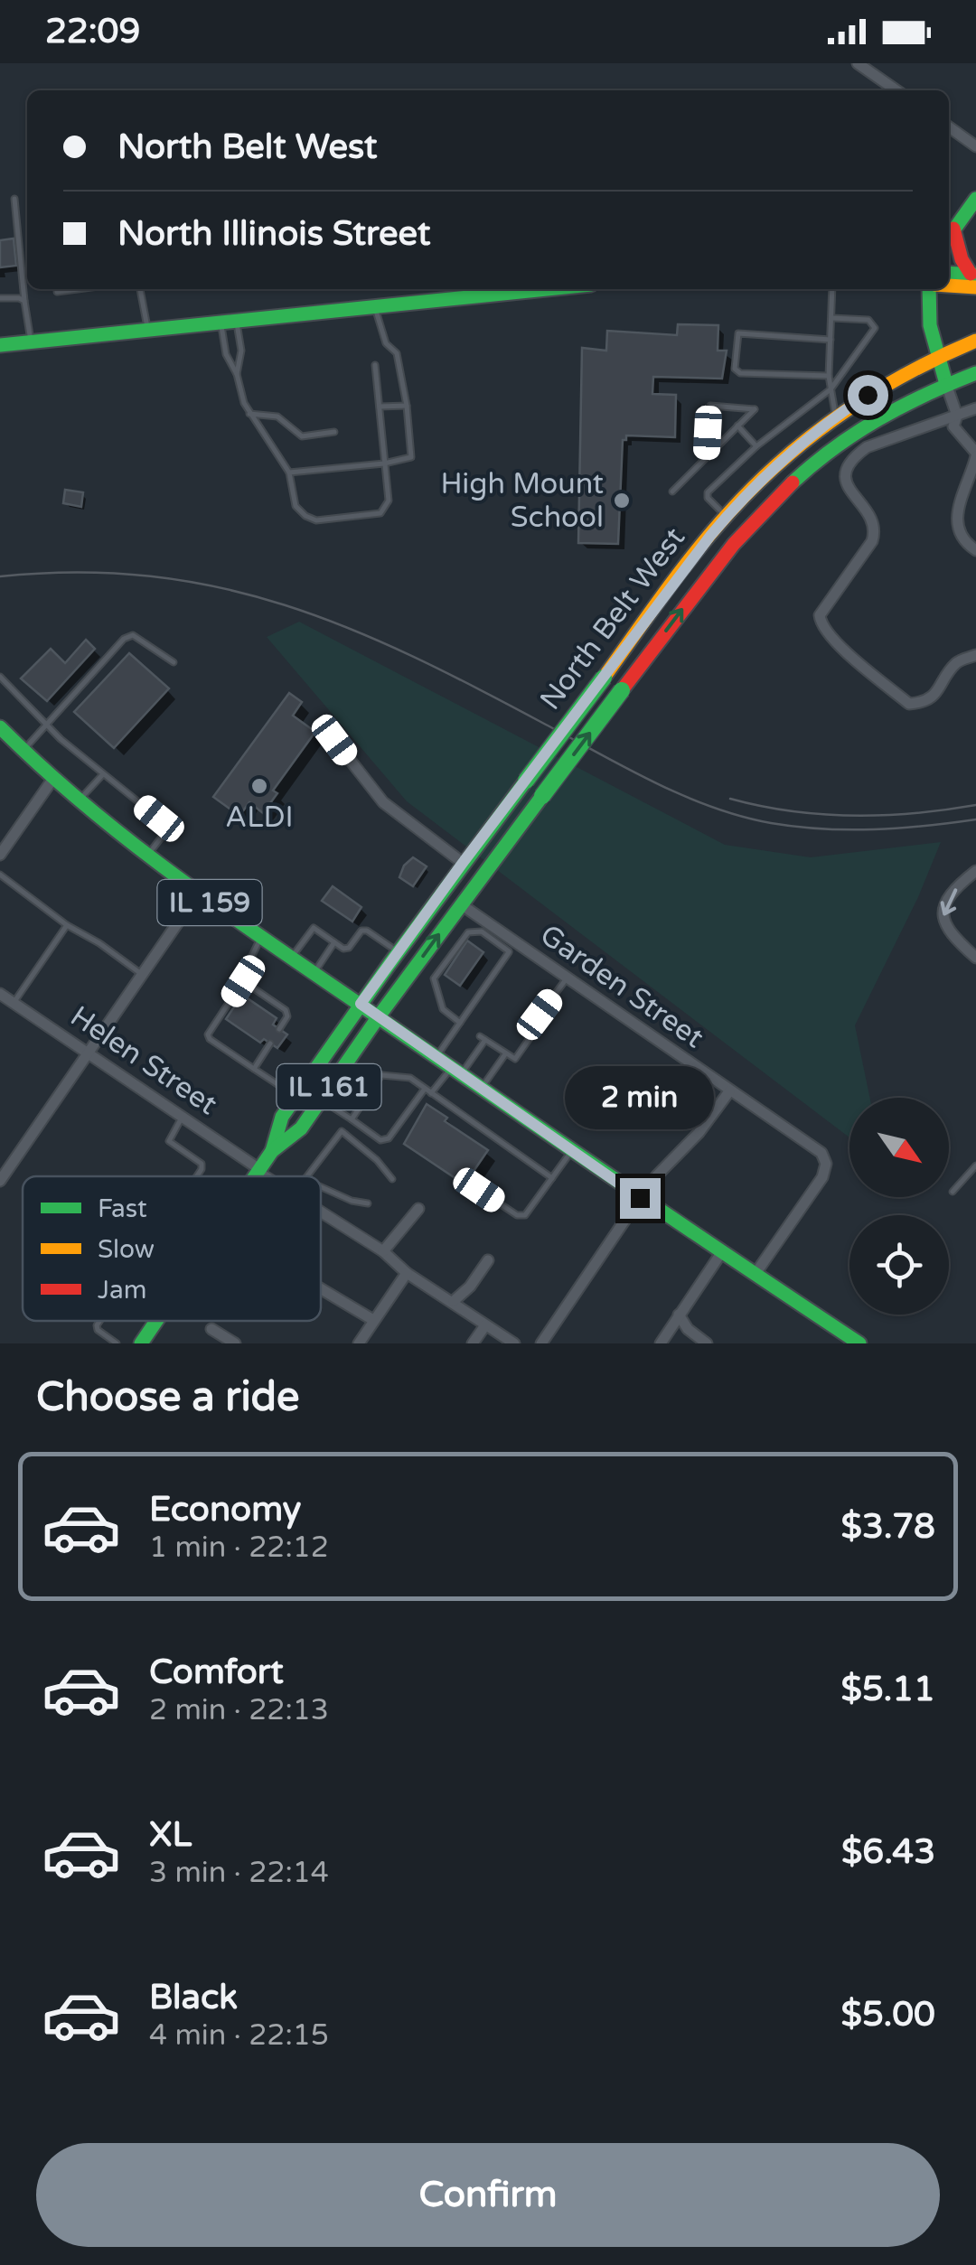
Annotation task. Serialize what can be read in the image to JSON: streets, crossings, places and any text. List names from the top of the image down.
{
  "streets": {
    "main road": ["North Belt West", "IL 159", "IL 161"],
    "street": ["Garden Street", "Helen Street"]
  },
  "crossings": [
    ["North Belt West", "IL 159"],
    ["North Belt West", "Garden Street"],
    ["North Belt West", "IL 161"],
    ["IL 159", "Garden Street"],
    ["IL 159", "IL 161"],
    ["Helen Street", "IL 161"]
  ],
  "places": ["High Mount School", "ALDI"],
  "legend": ["Fast", "Slow", "Jam"],
  "north": "bottom right",
  "page": {
    "status": "22:09",
    "banner": ["North Belt West", "North Illinois Street"],
    "bubble": "2 min",
    "heading": "Choose a ride",
    "list": [
      {
        "name": "Economy",
        "note": "1 min · 22:12",
        "value": "$3.78"
      },
      {
        "name": "Comfort",
        "note": "2 min · 22:13",
        "value": "$5.11"
      },
      {
        "name": "XL",
        "note": "3 min · 22:14",
        "value": "$6.43"
      },
      {
        "name": "Black",
        "note": "4 min · 22:15",
        "value": "$5.00"
      }
    ],
    "buttons": "Confirm"
  }
}
